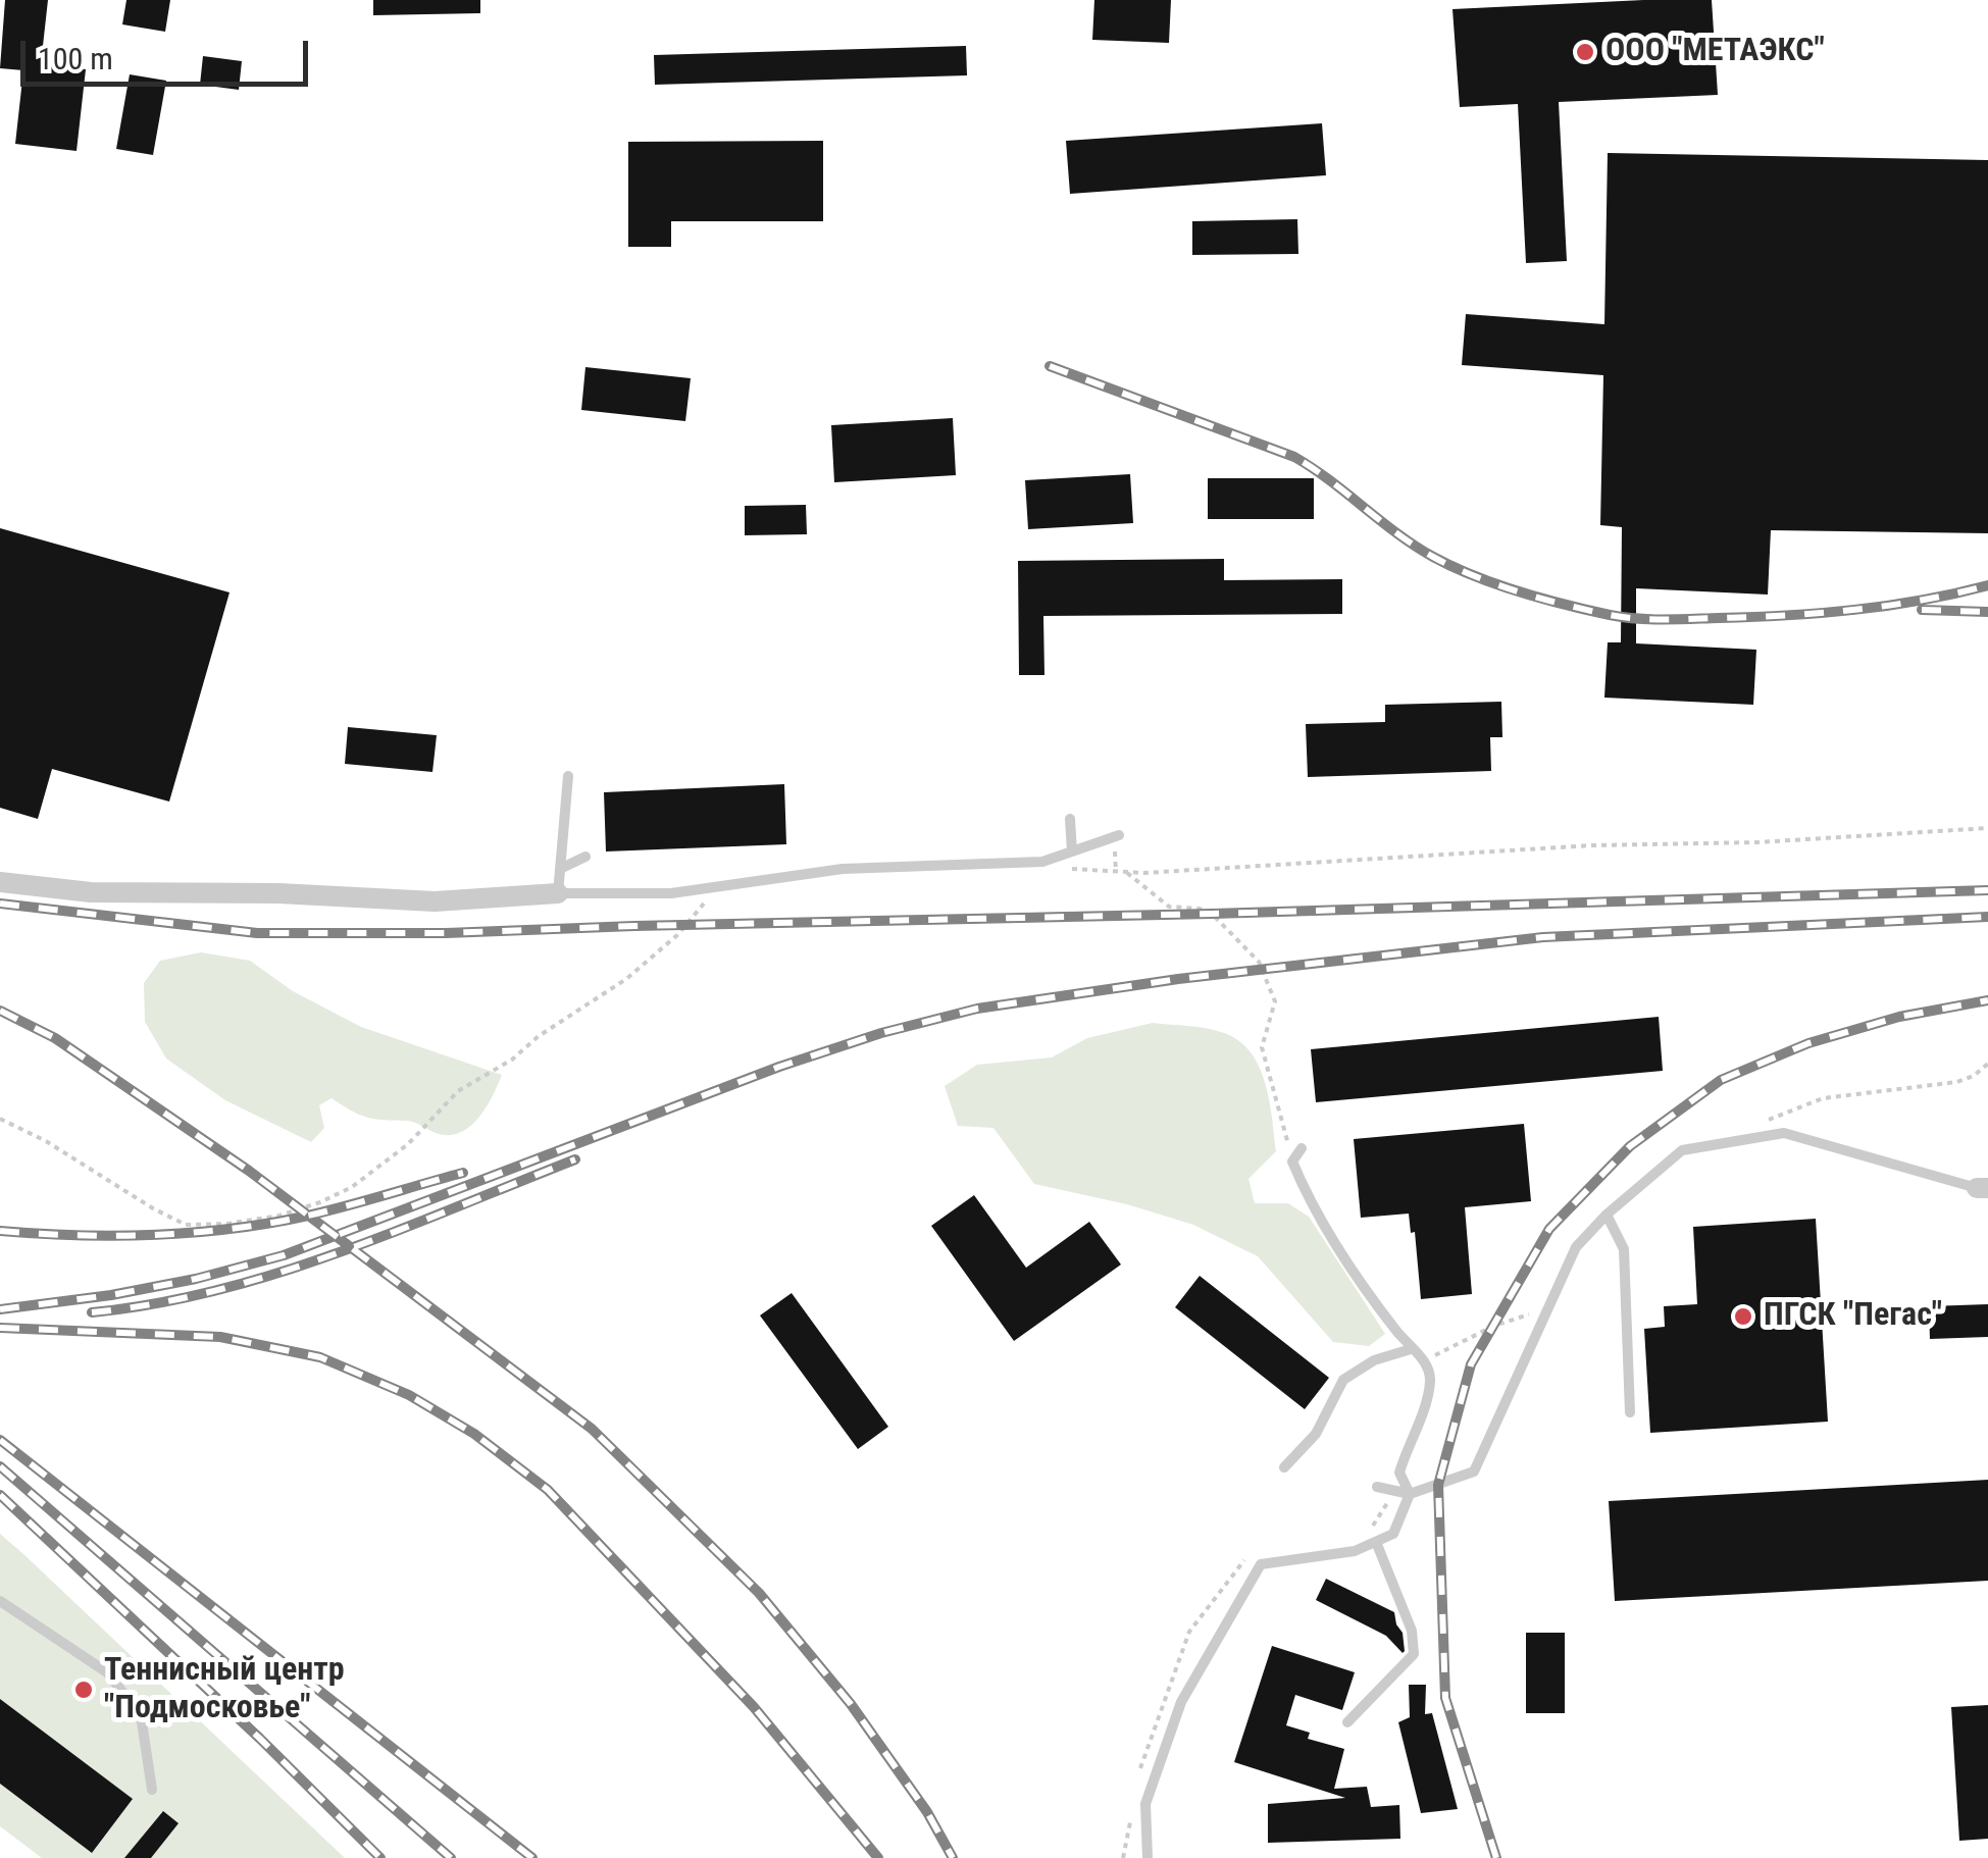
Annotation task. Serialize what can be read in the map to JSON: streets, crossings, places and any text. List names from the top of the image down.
{
  "places": ["ООО \"МЕТАЭКС\"", "ПГСК \"Пегас\"", "Теннисный центр \"Подмосковье\""],
  "scale_bar": "100 m"
}
